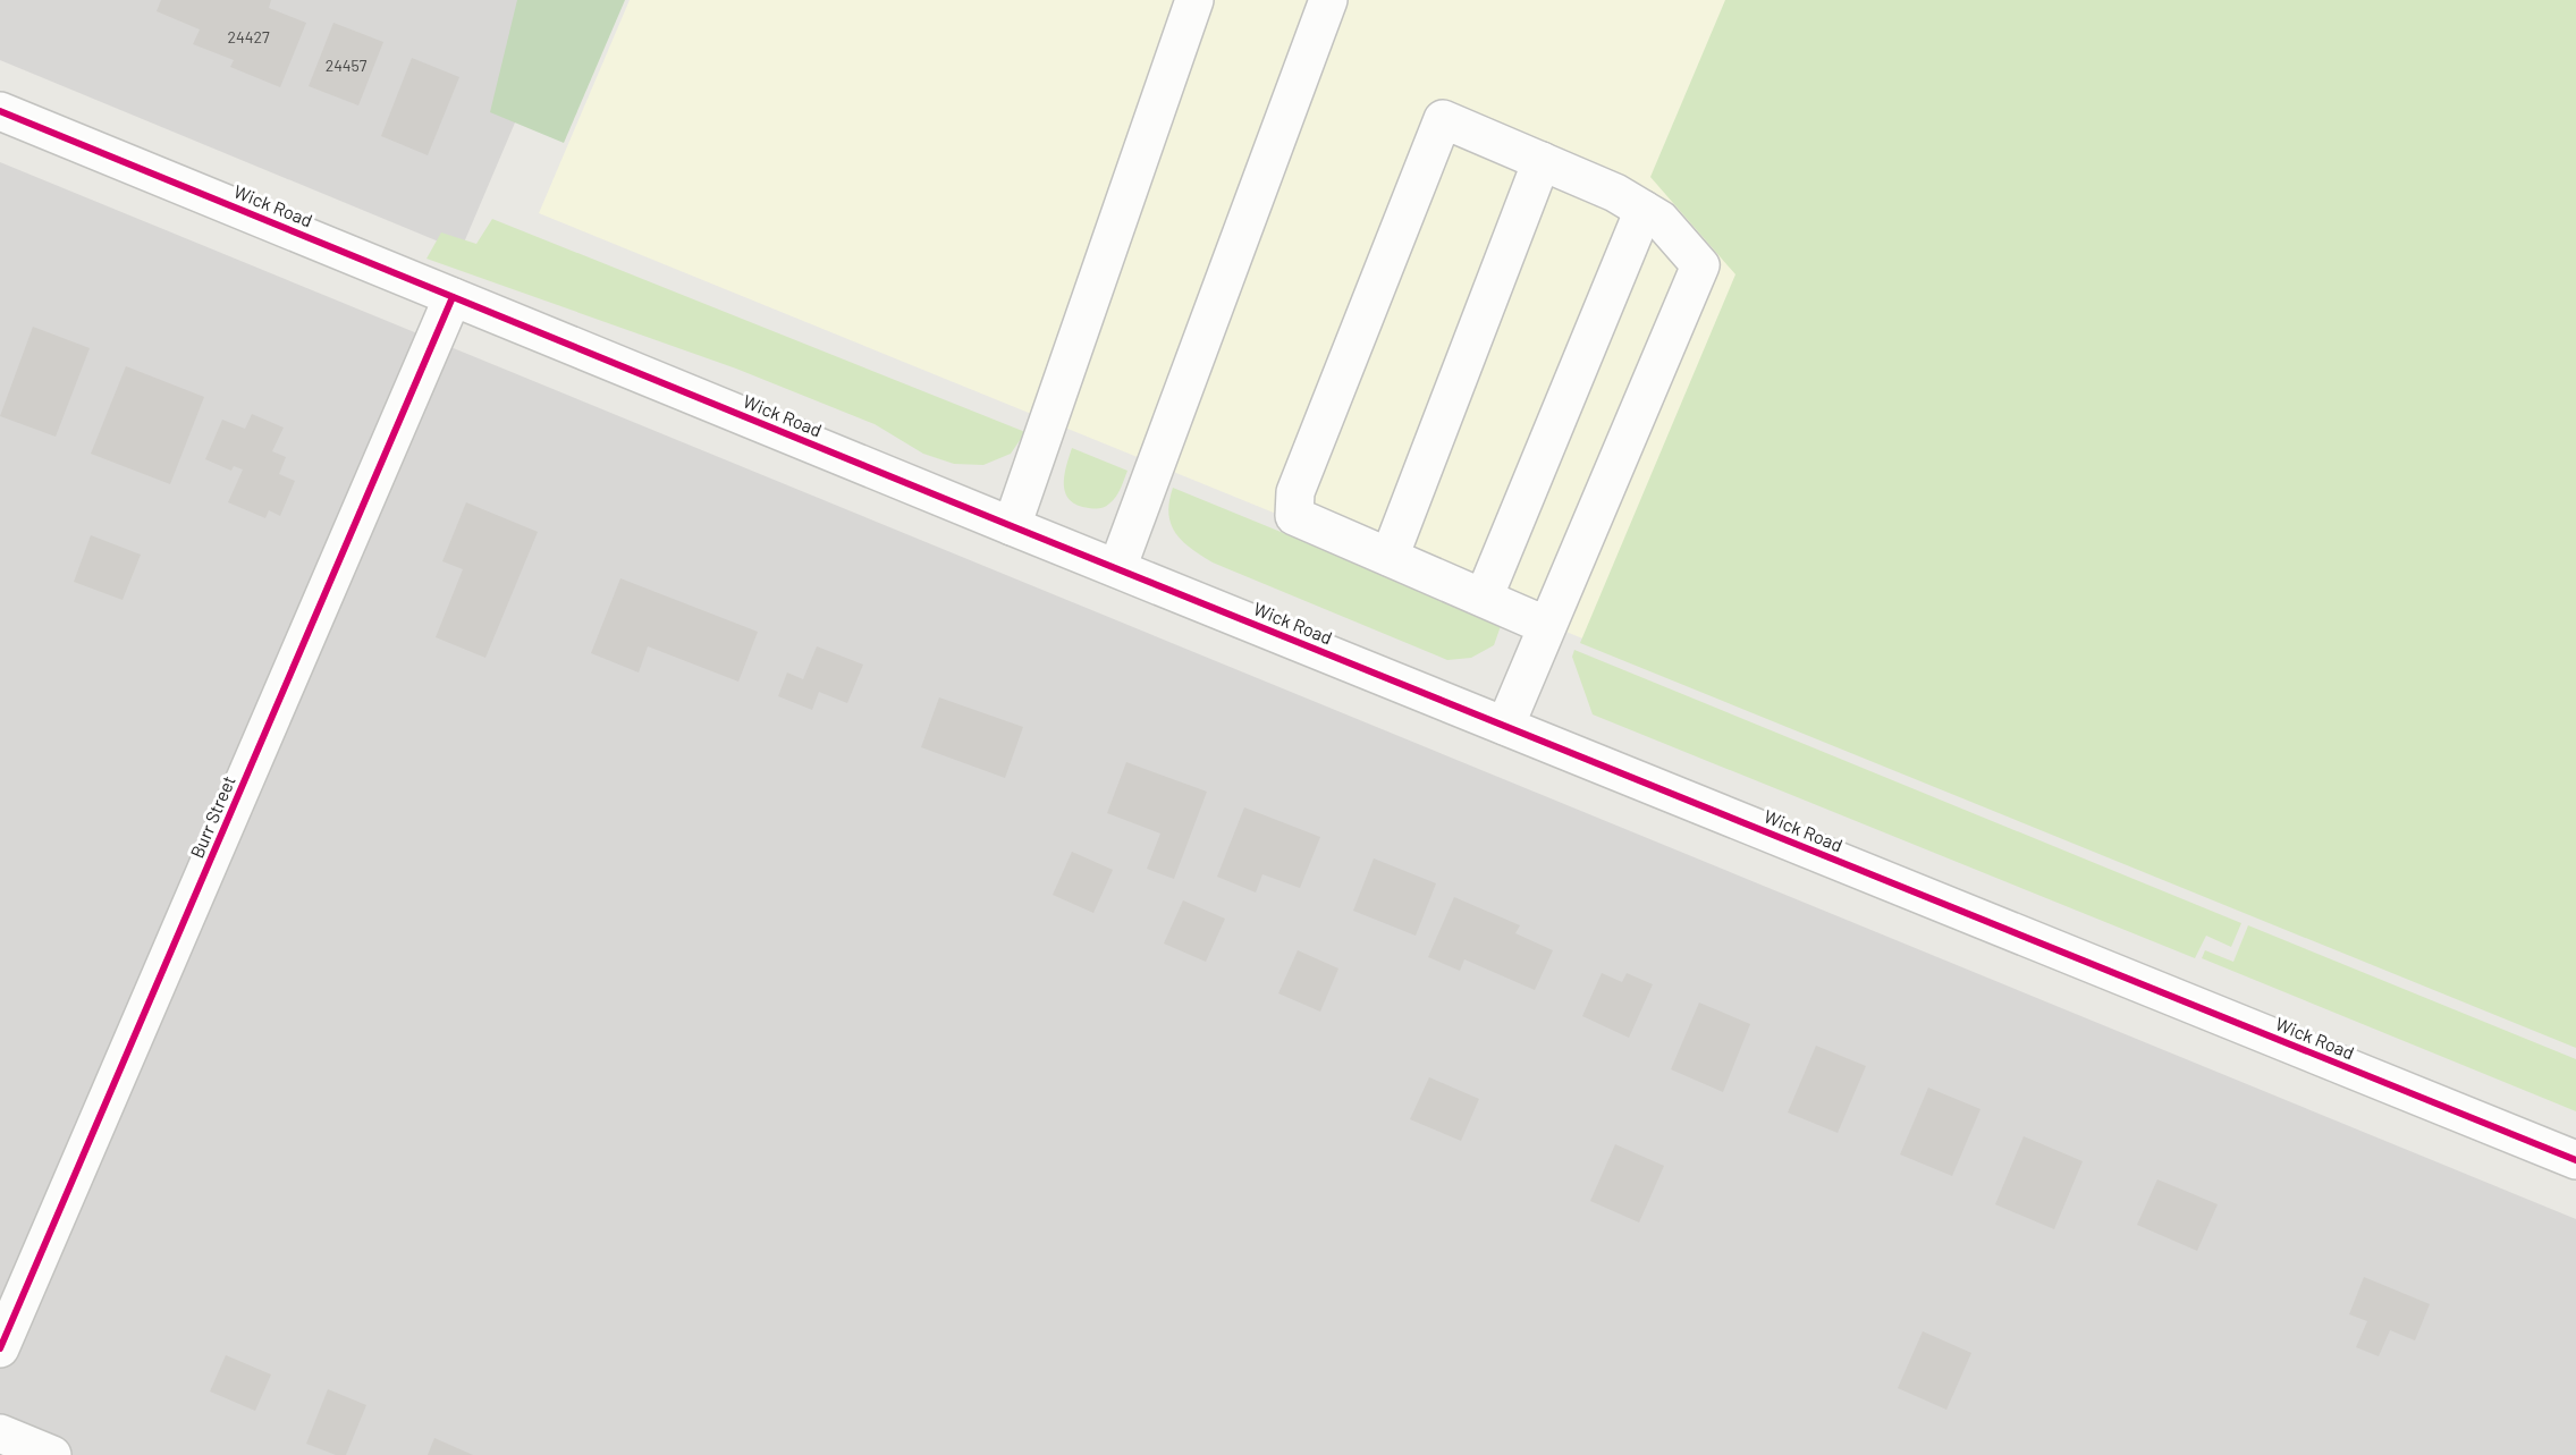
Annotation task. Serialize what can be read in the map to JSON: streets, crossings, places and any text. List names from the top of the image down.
{
  "streets": {
    "street": ["Wick Road", "Burr Street"]
  },
  "crossings": [
    ["Wick Road", "Burr Street"]
  ],
  "house_numbers": ["24427", "24457"]
}
